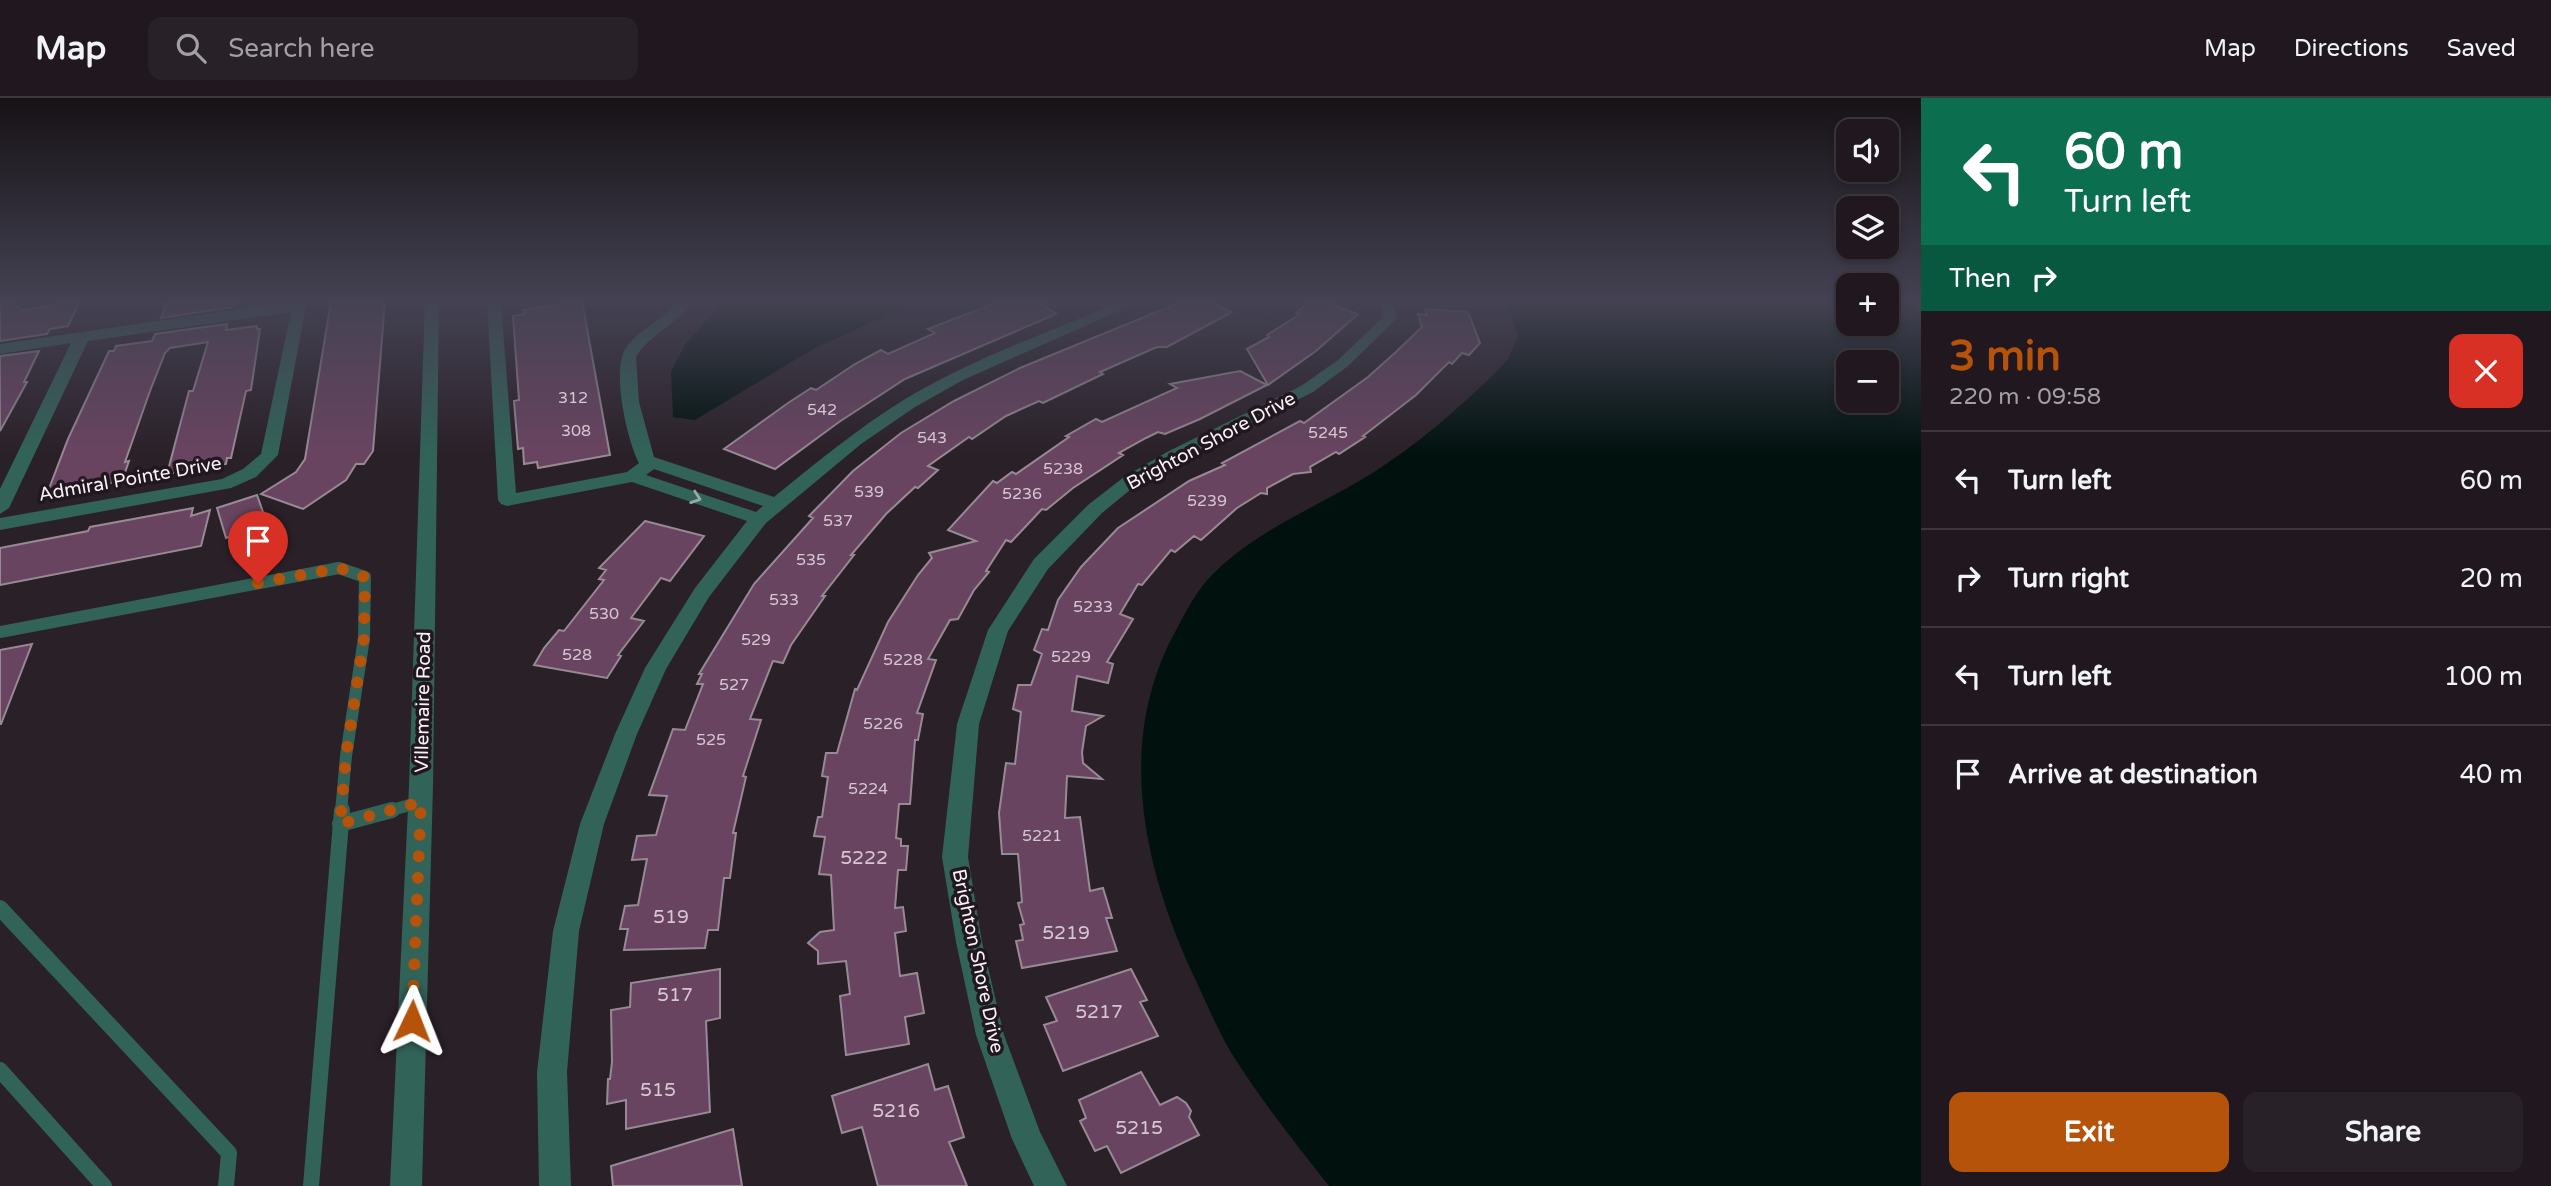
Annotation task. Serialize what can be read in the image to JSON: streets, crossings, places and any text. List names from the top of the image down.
{
  "streets": {
    "street": ["Brighton Shore Drive", "Admiral Pointe Drive", "Villemaire Road"]
  },
  "house_numbers": [
    "312",
    "542",
    "308",
    "5245",
    "543",
    "5238",
    "539",
    "5236",
    "5239",
    "537",
    "535",
    "533",
    "5233",
    "530",
    "529",
    "528",
    "5229",
    "5228",
    "527",
    "5226",
    "525",
    "5224",
    "5221",
    "5222",
    "519",
    "5219",
    "517",
    "5217",
    "515",
    "5216",
    "5215"
  ],
  "page": {
    "header": "Map",
    "search": "Search here",
    "nav": ["Map", "Directions", "Saved"],
    "turn": ["60 m", "Turn left"],
    "map_buttons": ["+", "−"],
    "then": "Then",
    "heading": ["3 min", "220 m · 09:58"],
    "list": [
      {
        "name": "Turn left",
        "value": "60 m"
      },
      {
        "name": "Turn right",
        "value": "20 m"
      },
      {
        "name": "Turn left",
        "value": "100 m"
      },
      {
        "name": "Arrive at destination",
        "value": "40 m"
      }
    ],
    "buttons": ["Exit", "Share"]
  }
}
